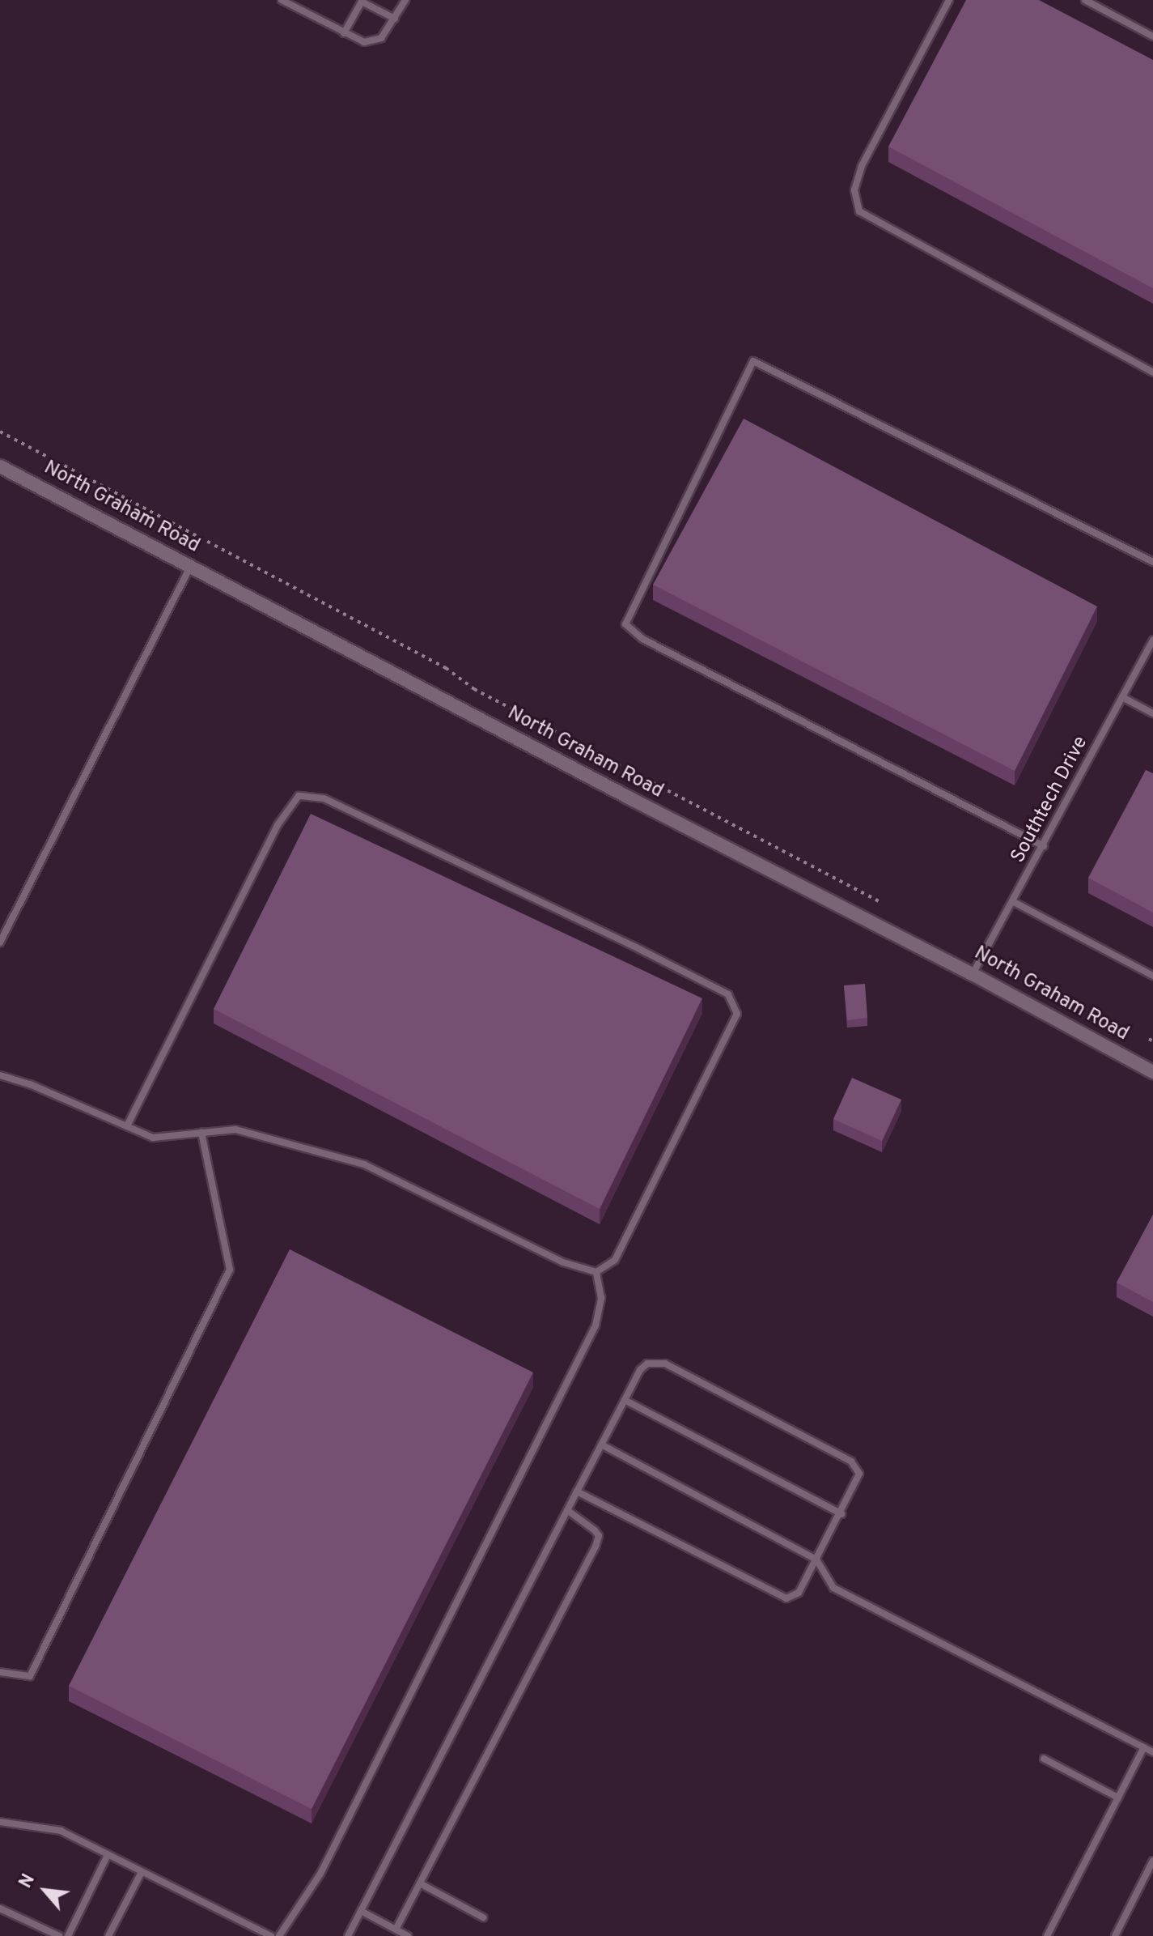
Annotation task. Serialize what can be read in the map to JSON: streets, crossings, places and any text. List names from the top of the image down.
{
  "streets": {
    "street": ["North Graham Road"],
    "lane": ["Southtech Drive"]
  },
  "crossings": [
    ["North Graham Road", "Southtech Drive"]
  ],
  "north": "top left"
}
